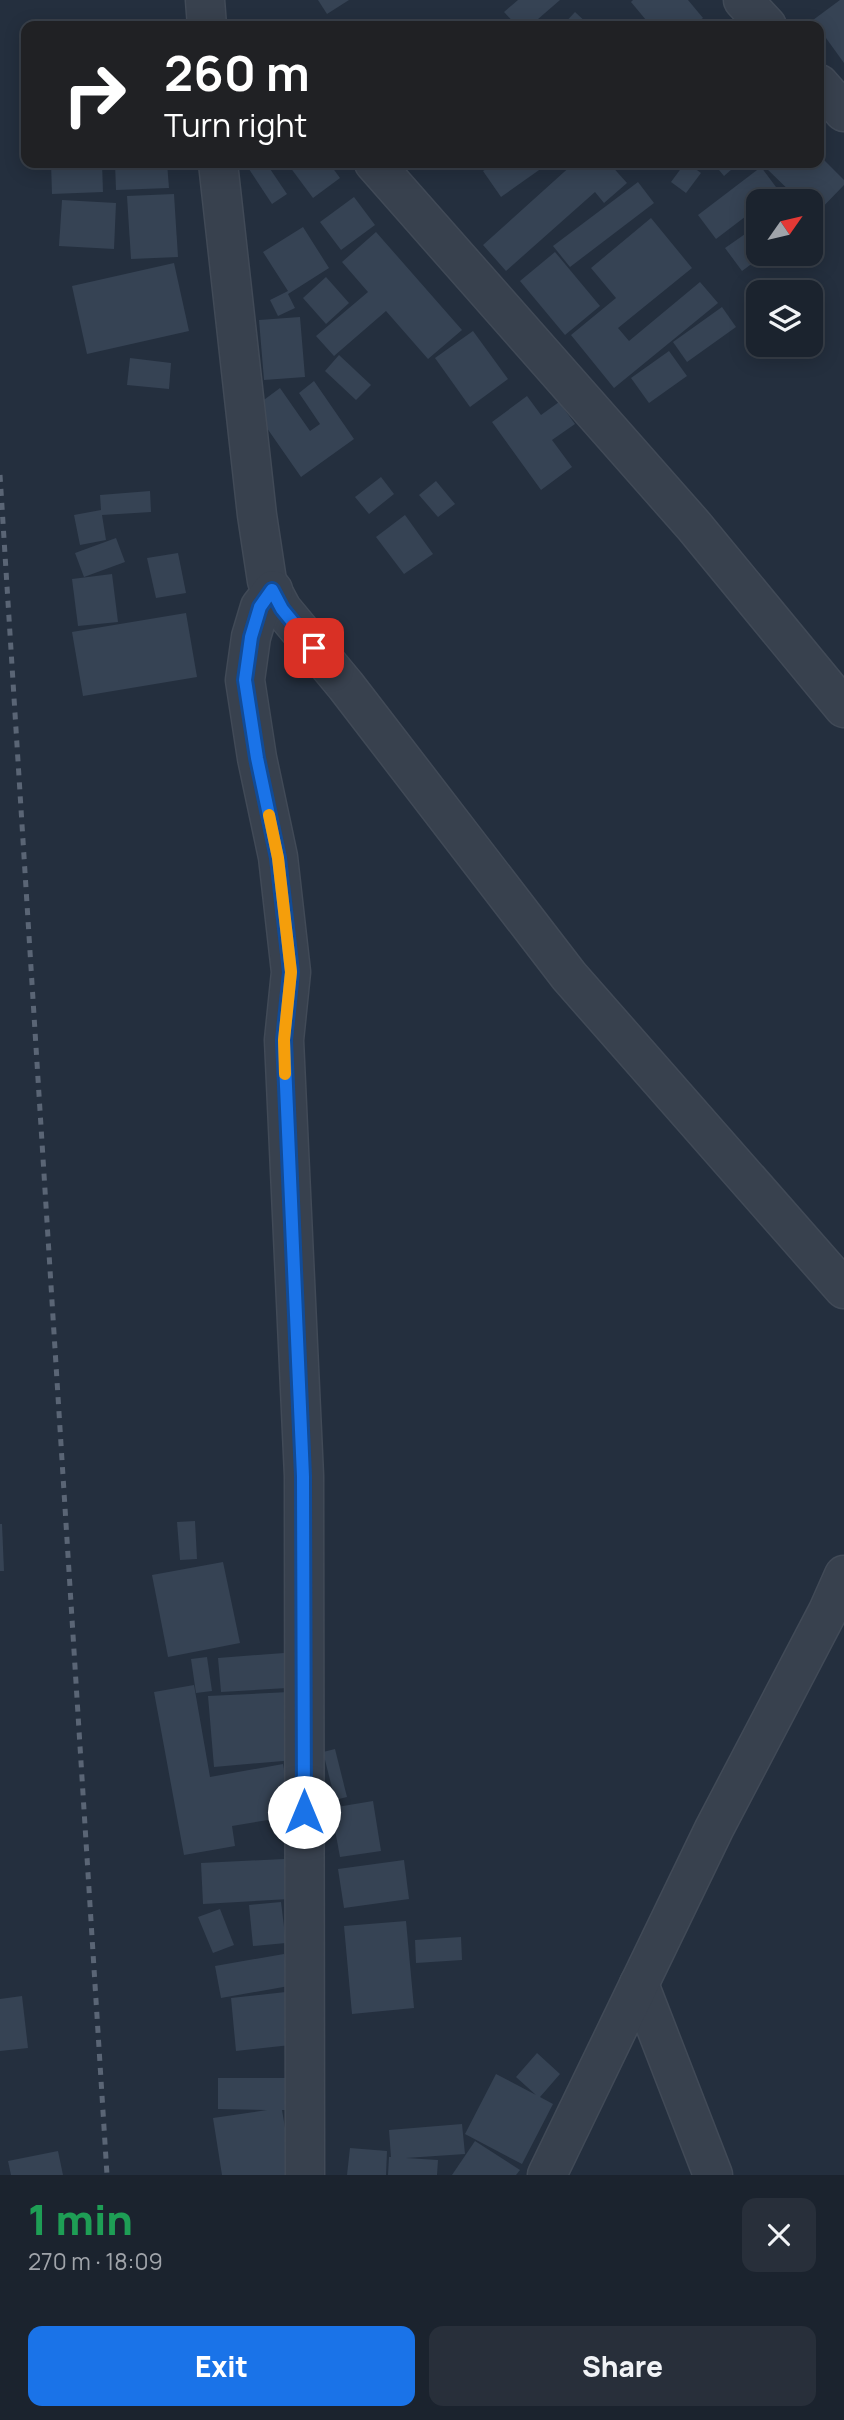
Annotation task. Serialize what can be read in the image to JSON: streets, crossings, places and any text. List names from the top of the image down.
{
  "north": "top right",
  "page": {
    "turn": ["260 m", "Turn right"],
    "heading": ["1 min", "270 m · 18:09"],
    "buttons": ["Exit", "Share"]
  }
}
